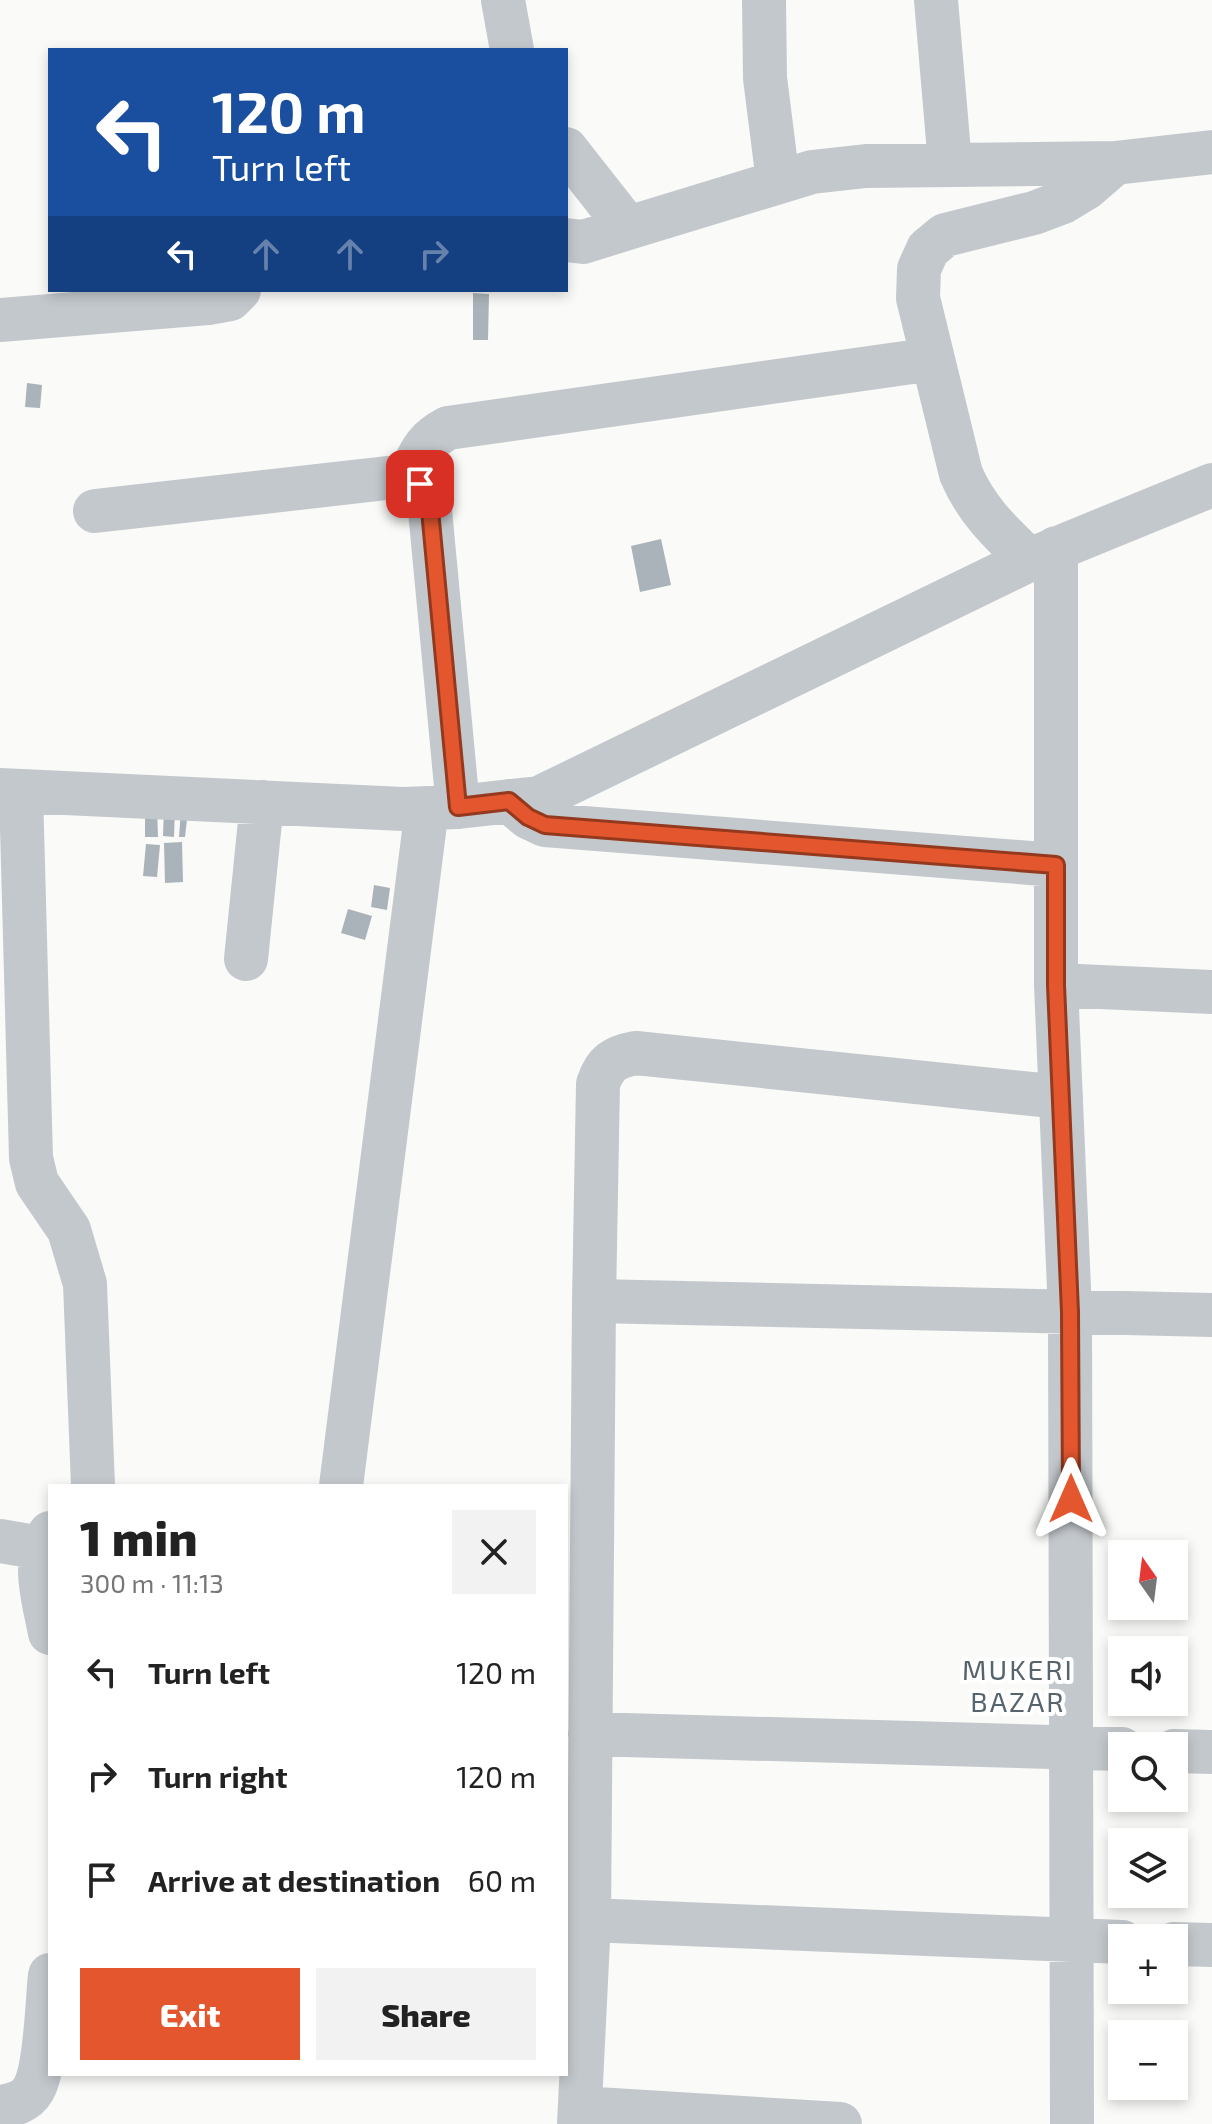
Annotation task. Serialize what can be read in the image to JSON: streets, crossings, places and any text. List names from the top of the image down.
{
  "districts": ["MUKERI BAZAR"],
  "north": "top",
  "page": {
    "turn": ["120 m", "Turn left"],
    "heading": ["1 min", "300 m · 11:13"],
    "map_buttons": ["+", "−"],
    "list": [
      {
        "name": "Turn left",
        "value": "120 m"
      },
      {
        "name": "Turn right",
        "value": "120 m"
      },
      {
        "name": "Arrive at destination",
        "value": "60 m"
      }
    ],
    "buttons": ["Exit", "Share"]
  }
}
